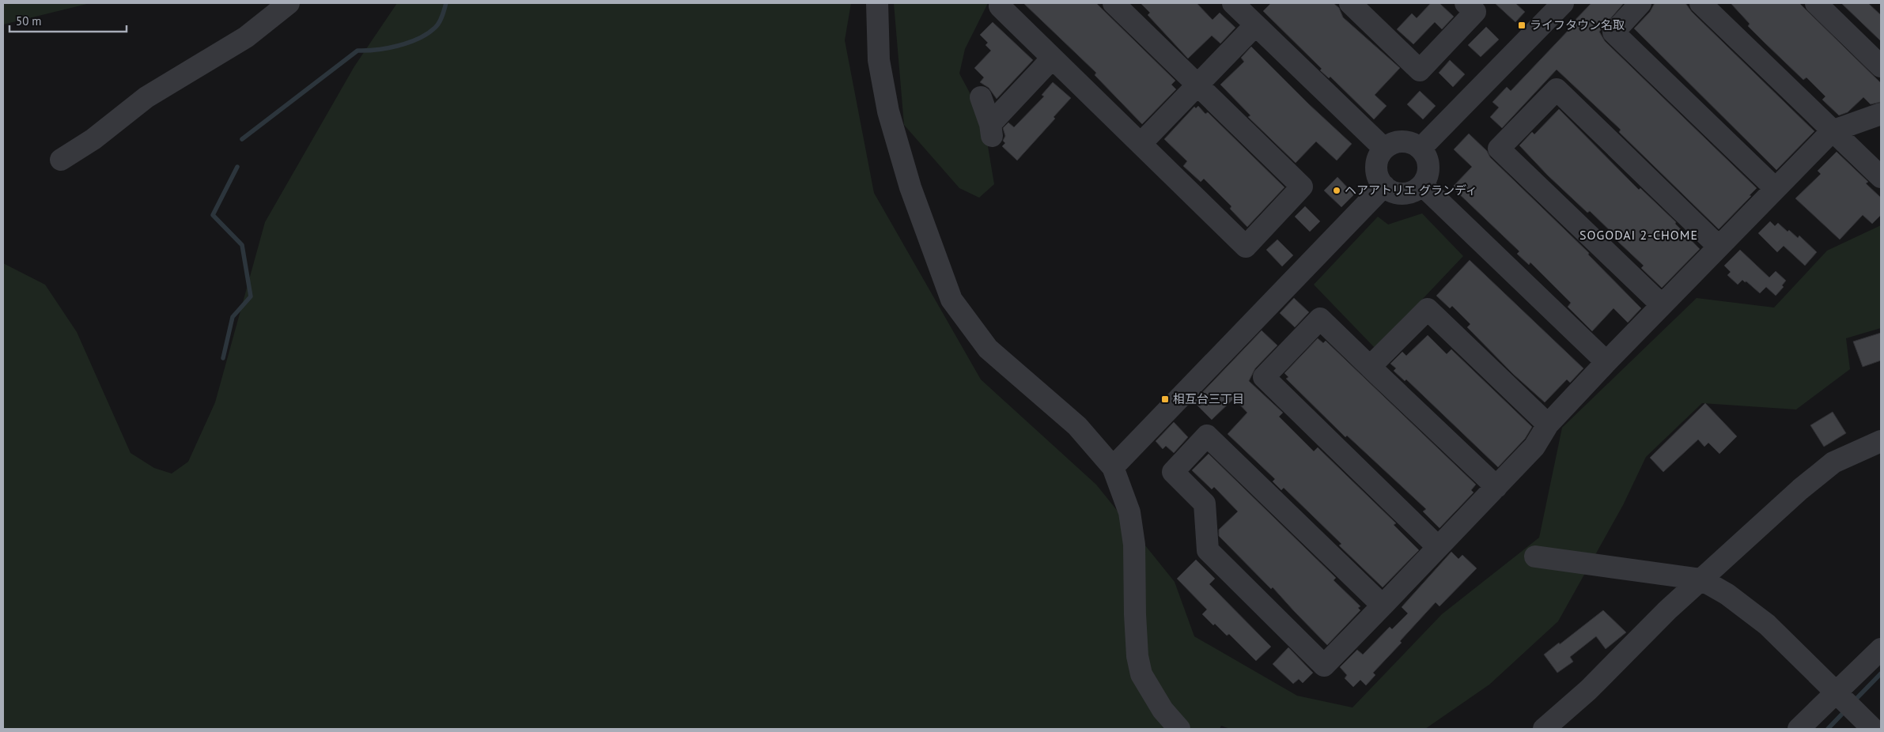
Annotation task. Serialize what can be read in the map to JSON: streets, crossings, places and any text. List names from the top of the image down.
{
  "districts": ["SOGODAI 2-CHOME"],
  "places": {
    "transit": ["ライフタウン名取", "相互台三丁目"],
    "other": ["ヘアアトリエ グランディ"]
  },
  "scale_bar": "50 m"
}
